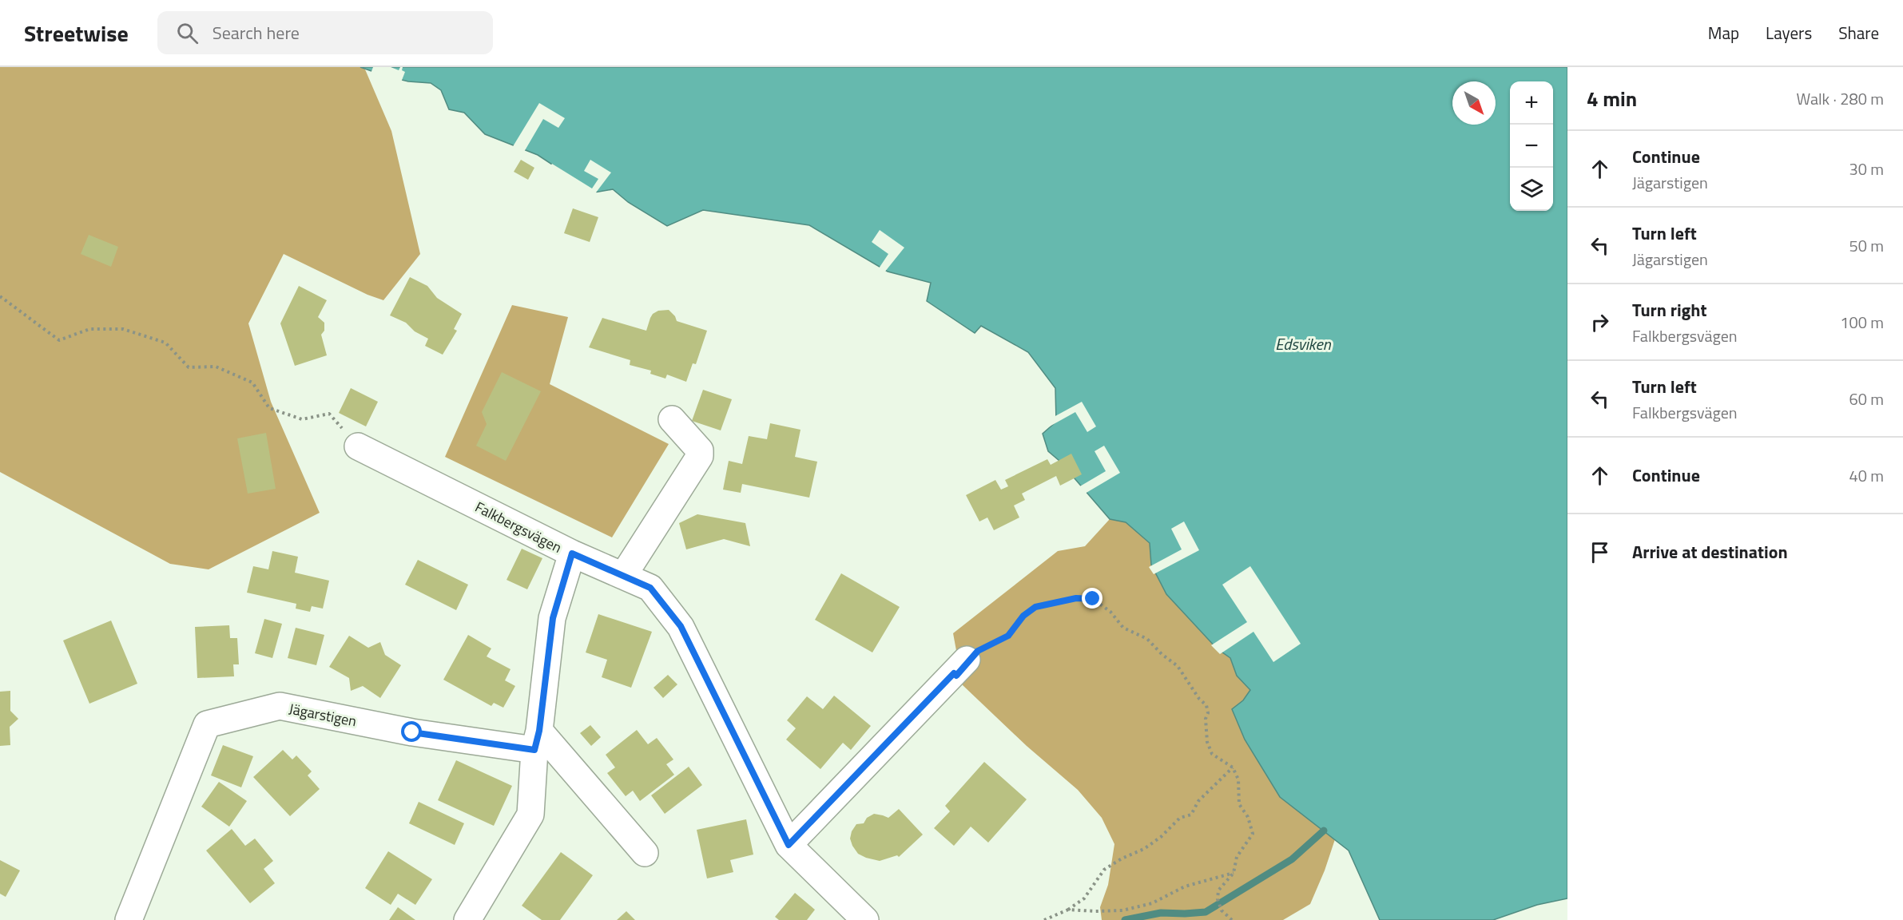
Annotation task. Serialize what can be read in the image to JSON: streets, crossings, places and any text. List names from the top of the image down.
{
  "streets": {
    "street": ["Falkbergsvägen", "Jägarstigen"]
  },
  "water": ["Edsviken"],
  "north": "bottom right",
  "page": {
    "header": "Streetwise",
    "search": "Search here",
    "nav": ["Map", "Layers", "Share"],
    "heading": ["4 min", "Walk · 280 m"],
    "map_buttons": ["+", "−"],
    "list": [
      ["Continue", "Jägarstigen", "30 m"],
      ["Turn left", "Jägarstigen", "50 m"],
      ["Turn right", "Falkbergsvägen", "100 m"],
      ["Turn left", "Falkbergsvägen", "60 m"],
      ["Continue", "40 m"],
      "Arrive at destination"
    ]
  }
}
